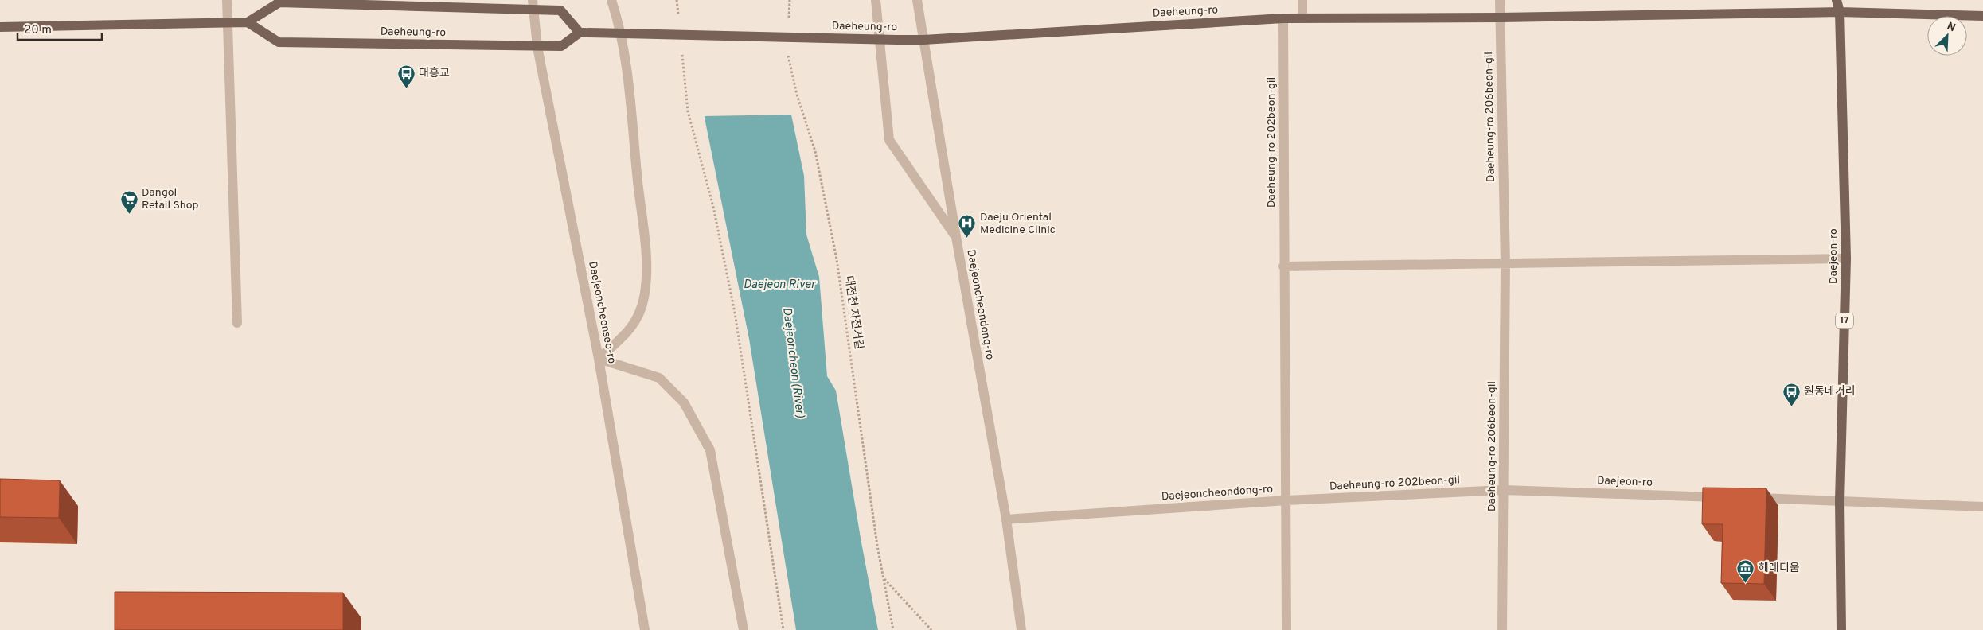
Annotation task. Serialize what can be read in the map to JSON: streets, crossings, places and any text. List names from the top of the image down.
{
  "streets": {
    "main road": ["Daeheung-ro", "Daejeon-ro", "17"],
    "street": [
      "Daeheung-ro 206beon-gil",
      "Daeheung-ro 202beon-gil",
      "Daejeoncheondong-ro",
      "Daejeoncheonseo-ro"
    ],
    "path": ["대전천 자전거길"]
  },
  "crossings": [
    ["Daeheung-ro", "Daeheung-ro 206beon-gil"],
    ["Daeheung-ro", "Daeheung-ro 202beon-gil"],
    ["Daeheung-ro", "Daejeon-ro"],
    ["Daeheung-ro", "Daejeoncheondong-ro"],
    ["Daeheung-ro", "Daejeoncheonseo-ro"],
    ["Daeheung-ro 206beon-gil", "Daeheung-ro 202beon-gil"],
    ["Daeheung-ro 206beon-gil", "Daejeon-ro"],
    ["Daeheung-ro 202beon-gil", "Daejeon-ro"],
    ["Daeheung-ro 202beon-gil", "Daejeoncheondong-ro"]
  ],
  "water": ["Daejeon River", "Daejeoncheon (River)"],
  "places": {
    "bus stop": ["대흥교", "원동네거리"],
    "supermarket": ["Dangol Retail Shop"],
    "hospital": ["Daeju Oriental Medicine Clinic"],
    "museum": ["헤레디움"]
  },
  "scale_bar": "20 m",
  "north": "top right"
}
